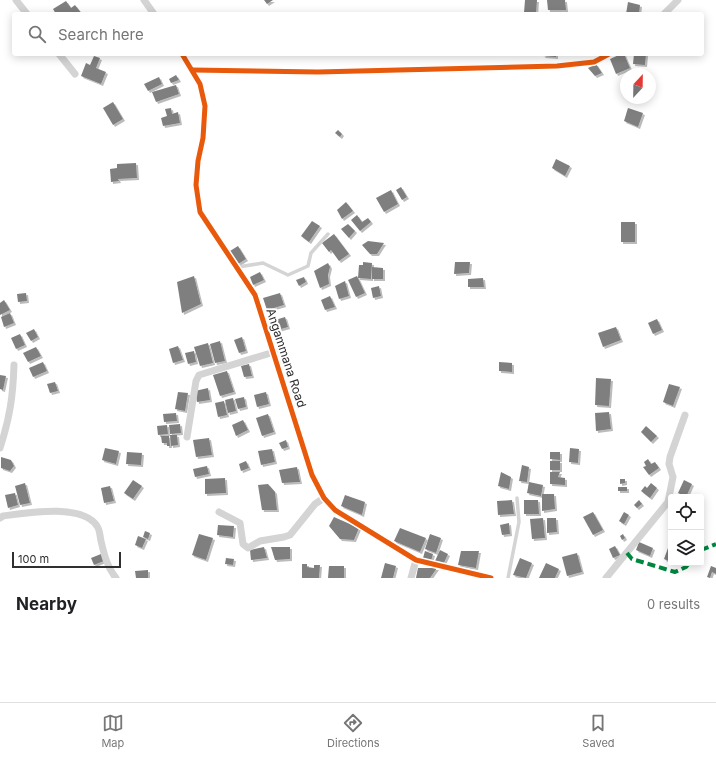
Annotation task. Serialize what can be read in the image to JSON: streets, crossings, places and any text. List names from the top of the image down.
{
  "streets": {
    "street": ["Angammana Road"]
  },
  "scale_bar": "100 m",
  "north": "top",
  "page": {
    "search": "Search here",
    "scale": "100 m",
    "heading": ["Nearby", "0 results"],
    "nav": ["Map", "Directions", "Saved"]
  }
}
